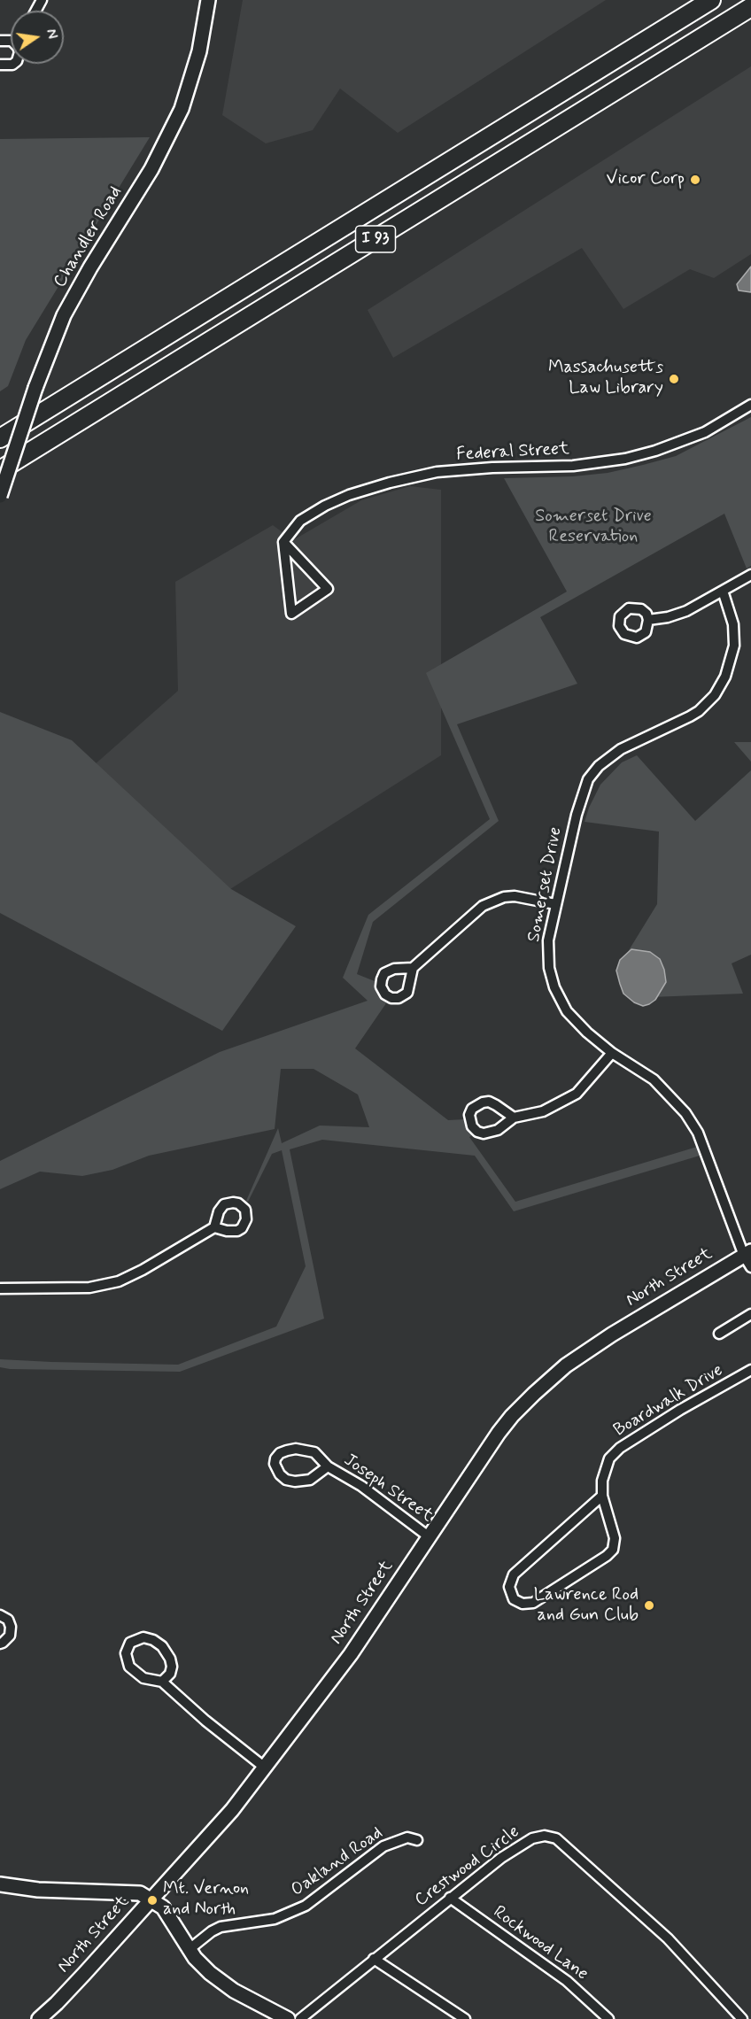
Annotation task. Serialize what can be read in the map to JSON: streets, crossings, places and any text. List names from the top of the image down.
{
  "streets": {
    "highway": ["I 93"],
    "main road": ["Chandler Road", "North Street"],
    "street": [
      "Federal Street",
      "Somerset Drive",
      "Boardwalk Drive",
      "Joseph Street",
      "Oakland Road",
      "Crestwood Circle",
      "Rockwood Lane"
    ]
  },
  "crossings": [
    ["Somerset Drive", "North Street"],
    ["North Street", "Joseph Street"],
    ["Crestwood Circle", "Rockwood Lane"]
  ],
  "parks": ["Somerset Drive Reservation"],
  "places": [
    "Vicor Corp",
    "Massachusetts Law Library",
    "Lawrence Rod and Gun Club",
    "Mt. Vernon and North"
  ],
  "north": "right"
}
